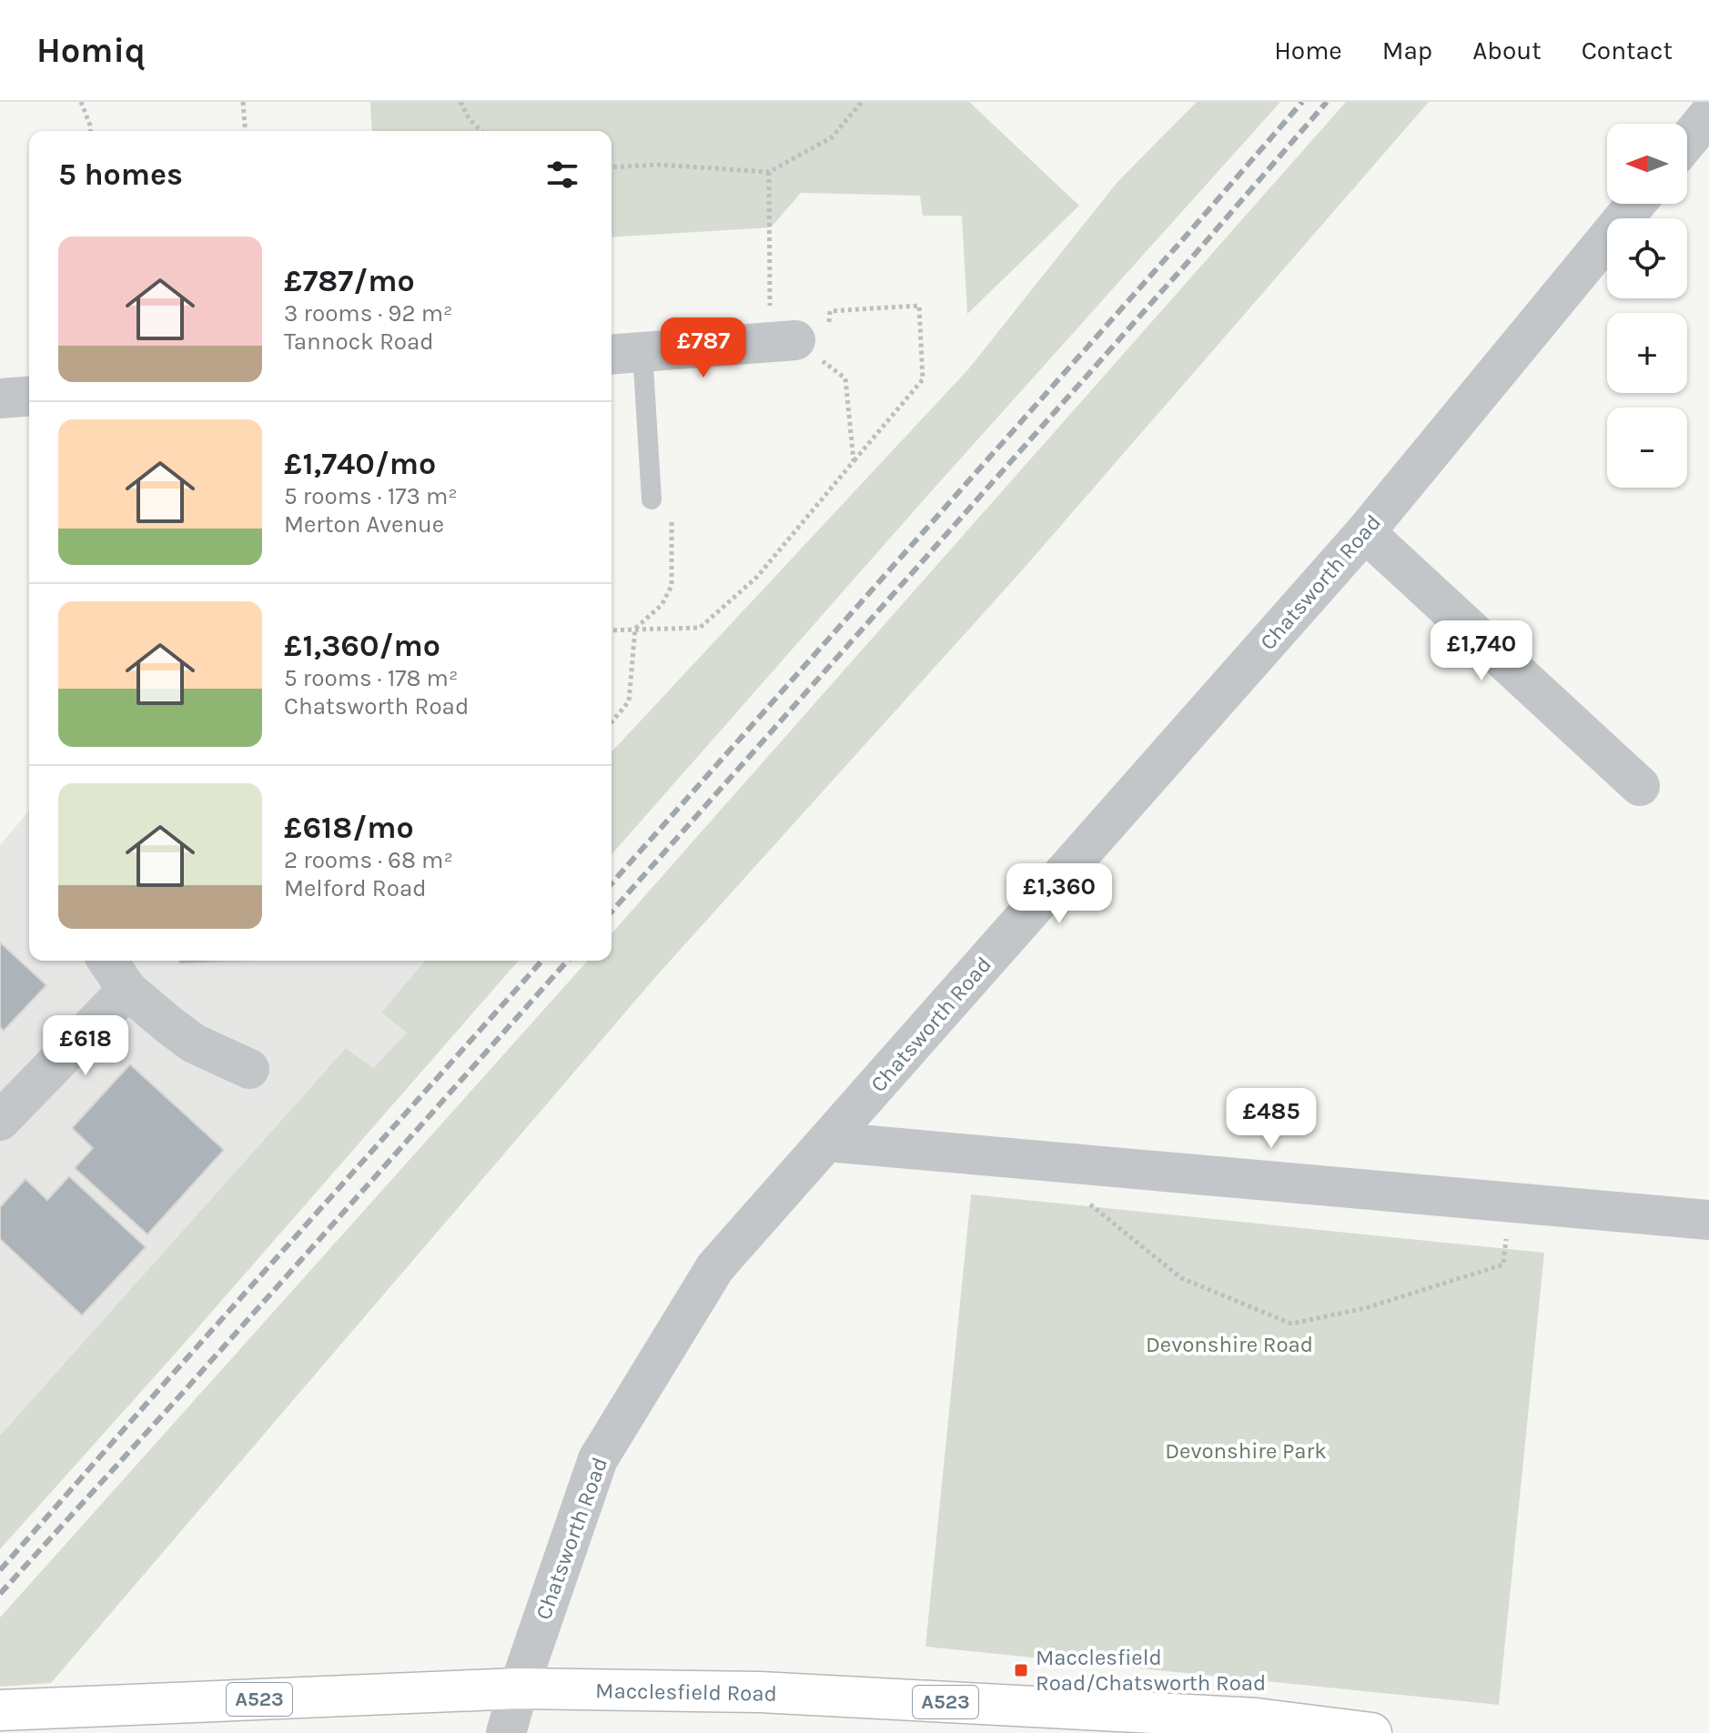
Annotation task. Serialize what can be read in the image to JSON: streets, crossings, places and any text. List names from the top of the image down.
{
  "streets": {
    "highway": ["Macclesfield Road", "A523"],
    "street": ["Chatsworth Road"]
  },
  "crossings": [
    ["Chatsworth Road", "Macclesfield Road"]
  ],
  "parks": ["Devonshire Road", "Devonshire Park"],
  "places": {
    "transit": ["Macclesfield Road/Chatsworth Road"]
  },
  "north": "left",
  "page": {
    "header": "Homiq",
    "nav": [
      "Home",
      "Map",
      "About",
      "Contact"
    ],
    "map_buttons": ["+", "−"],
    "heading": "5 homes",
    "list": [
      {
        "name": "£787/mo",
        "note": "3 rooms · 92 m² · Tannock Road"
      },
      {
        "name": "£1,740/mo",
        "note": "5 rooms · 173 m² · Merton Avenue"
      },
      {
        "name": "£1,360/mo",
        "note": "5 rooms · 178 m² · Chatsworth Road"
      },
      {
        "name": "£618/mo",
        "note": "2 rooms · 68 m² · Melford Road"
      }
    ],
    "price": [
      "£787",
      "£1,740",
      "£1,360",
      "£618",
      "£485"
    ]
  }
}
